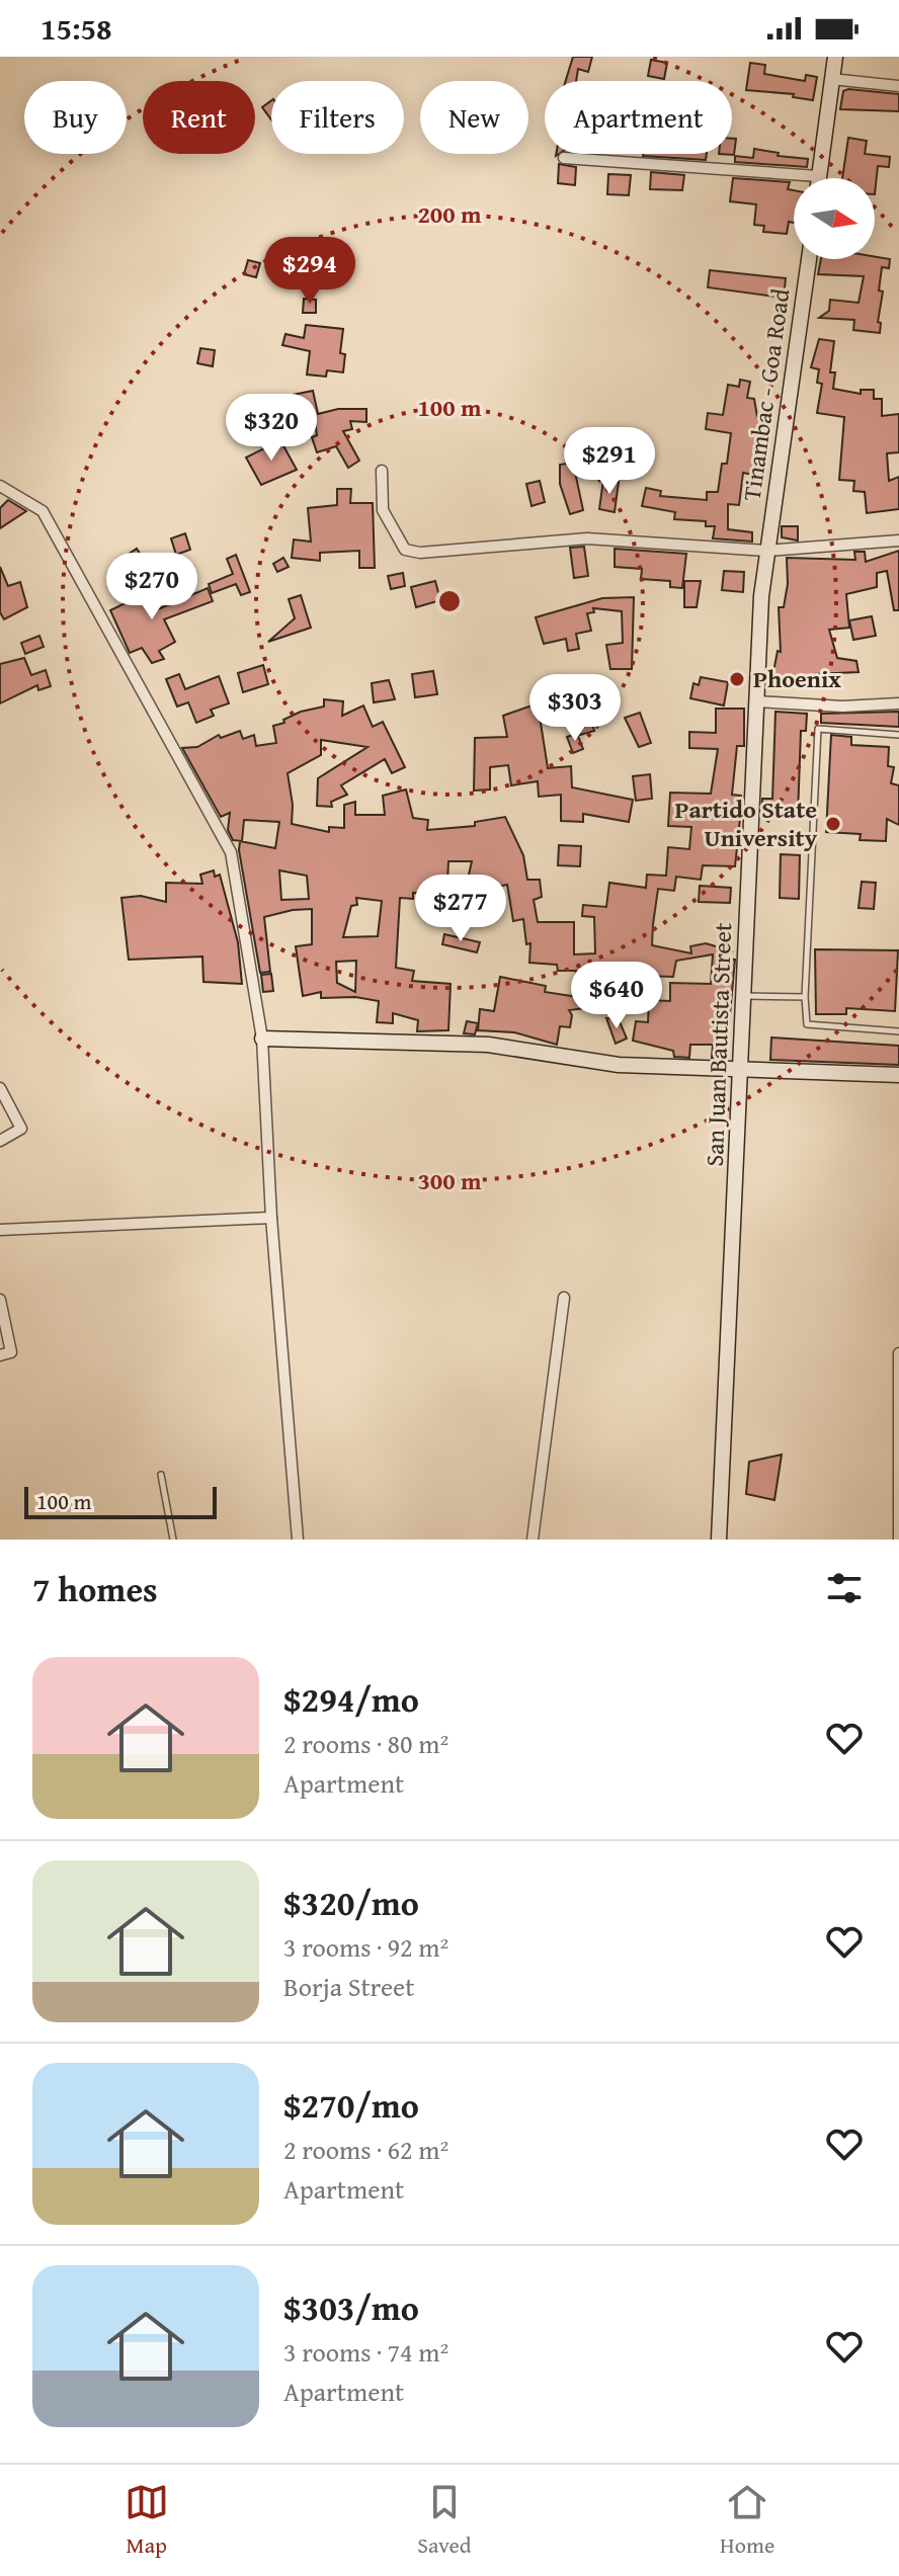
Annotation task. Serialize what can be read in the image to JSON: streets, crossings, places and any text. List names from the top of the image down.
{
  "streets": {
    "main road": ["Tinambac - Goa Road", "San Juan Bautista Street"]
  },
  "crossings": [
    ["Tinambac - Goa Road", "San Juan Bautista Street"]
  ],
  "places": ["Phoenix", "Partido State University"],
  "scale_bar": "100 m",
  "north": "right",
  "page": {
    "status": "15:58",
    "chip": [
      "Buy",
      "Rent",
      "Filters",
      "New",
      "Apartment"
    ],
    "price": [
      "$294",
      "$320",
      "$291",
      "$270",
      "$303",
      "$277",
      "$640"
    ],
    "scale": "100 m",
    "heading": "7 homes",
    "list": [
      {
        "name": "$294/mo",
        "note": "2 rooms · 80 m² · Apartment"
      },
      {
        "name": "$320/mo",
        "note": "3 rooms · 92 m² · Borja Street"
      },
      {
        "name": "$270/mo",
        "note": "2 rooms · 62 m² · Apartment"
      },
      {
        "name": "$303/mo",
        "note": "3 rooms · 74 m² · Apartment"
      }
    ],
    "tabs": ["Map", "Saved", "Home"]
  },
  "rings": ["200 m", "100 m", "300 m"]
}
